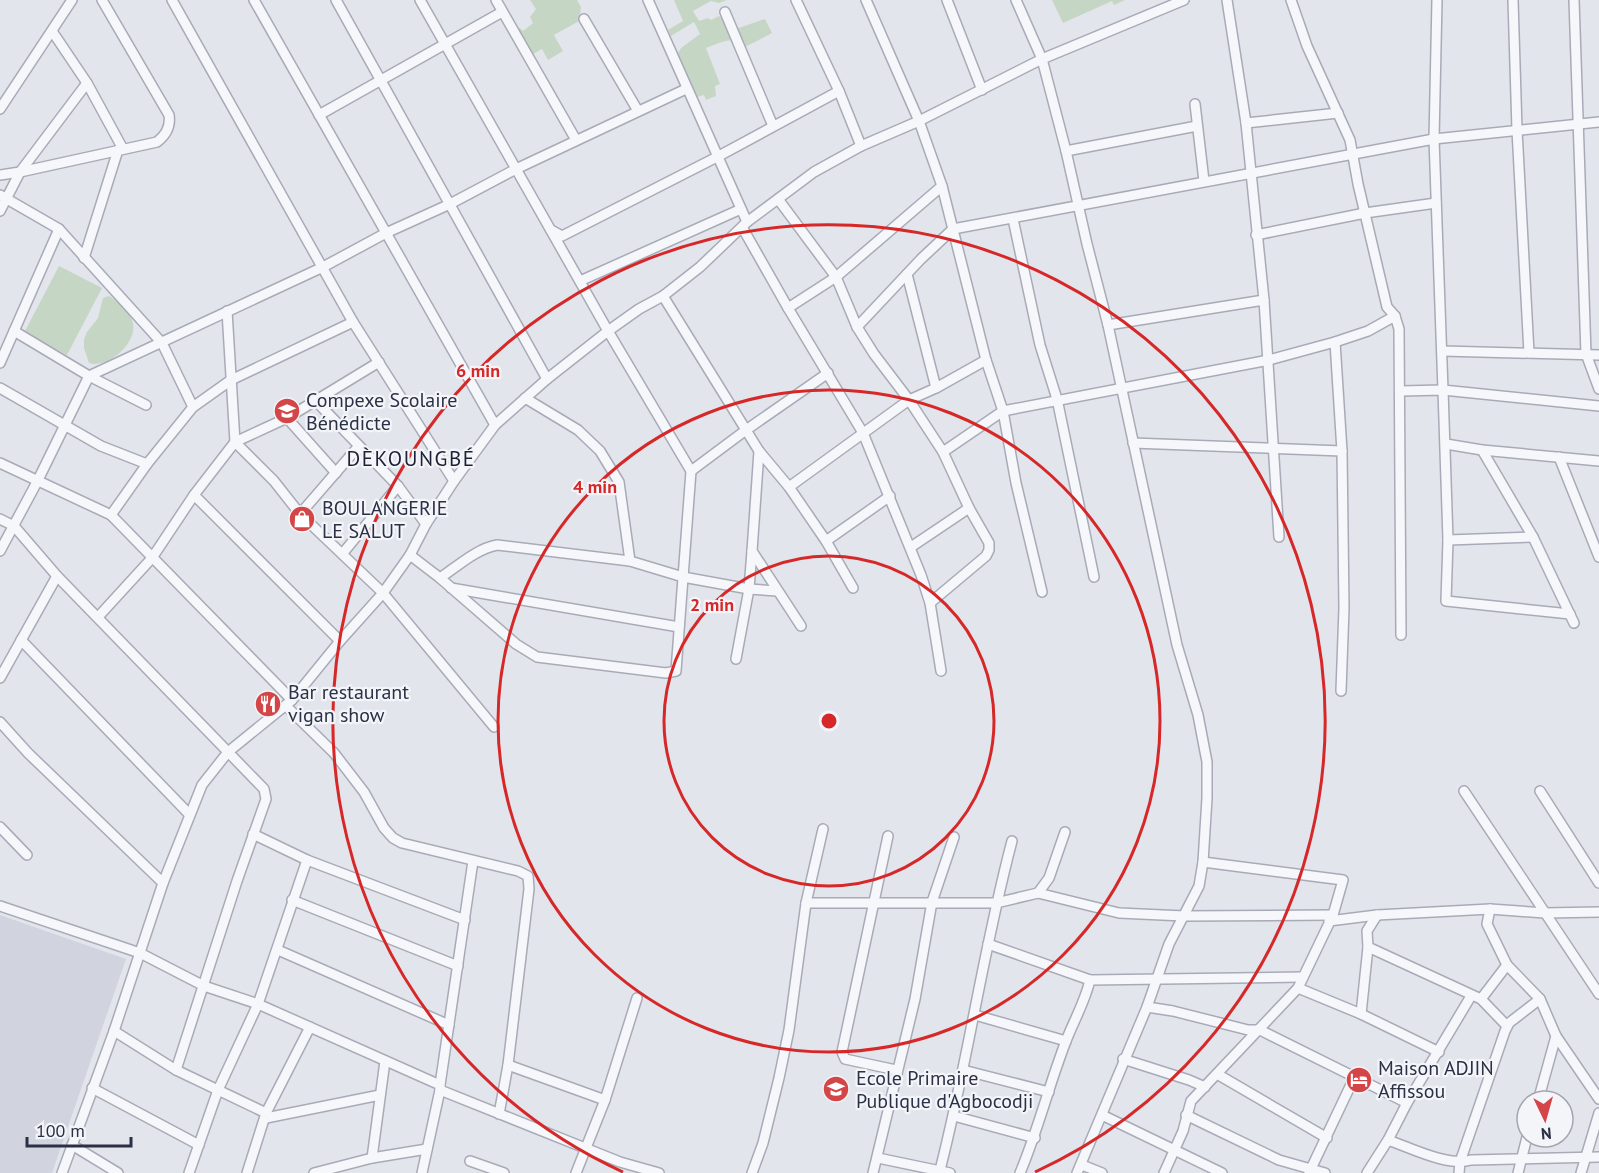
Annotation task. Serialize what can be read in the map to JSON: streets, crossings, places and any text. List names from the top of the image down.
{
  "districts": ["DÈKOUNGBÉ"],
  "places": {
    "school or university": ["Compexe Scolaire Bénédicte", "Ecole Primaire Publique d'Agbocodji"],
    "shop": ["BOULANGERIE LE SALUT"],
    "restaurant": ["Bar restaurant vigan show"],
    "hotel": ["Maison ADJIN Affissou"]
  },
  "scale_bar": "100 m",
  "north": "bottom",
  "rings": ["6 min", "4 min", "2 min"]
}
